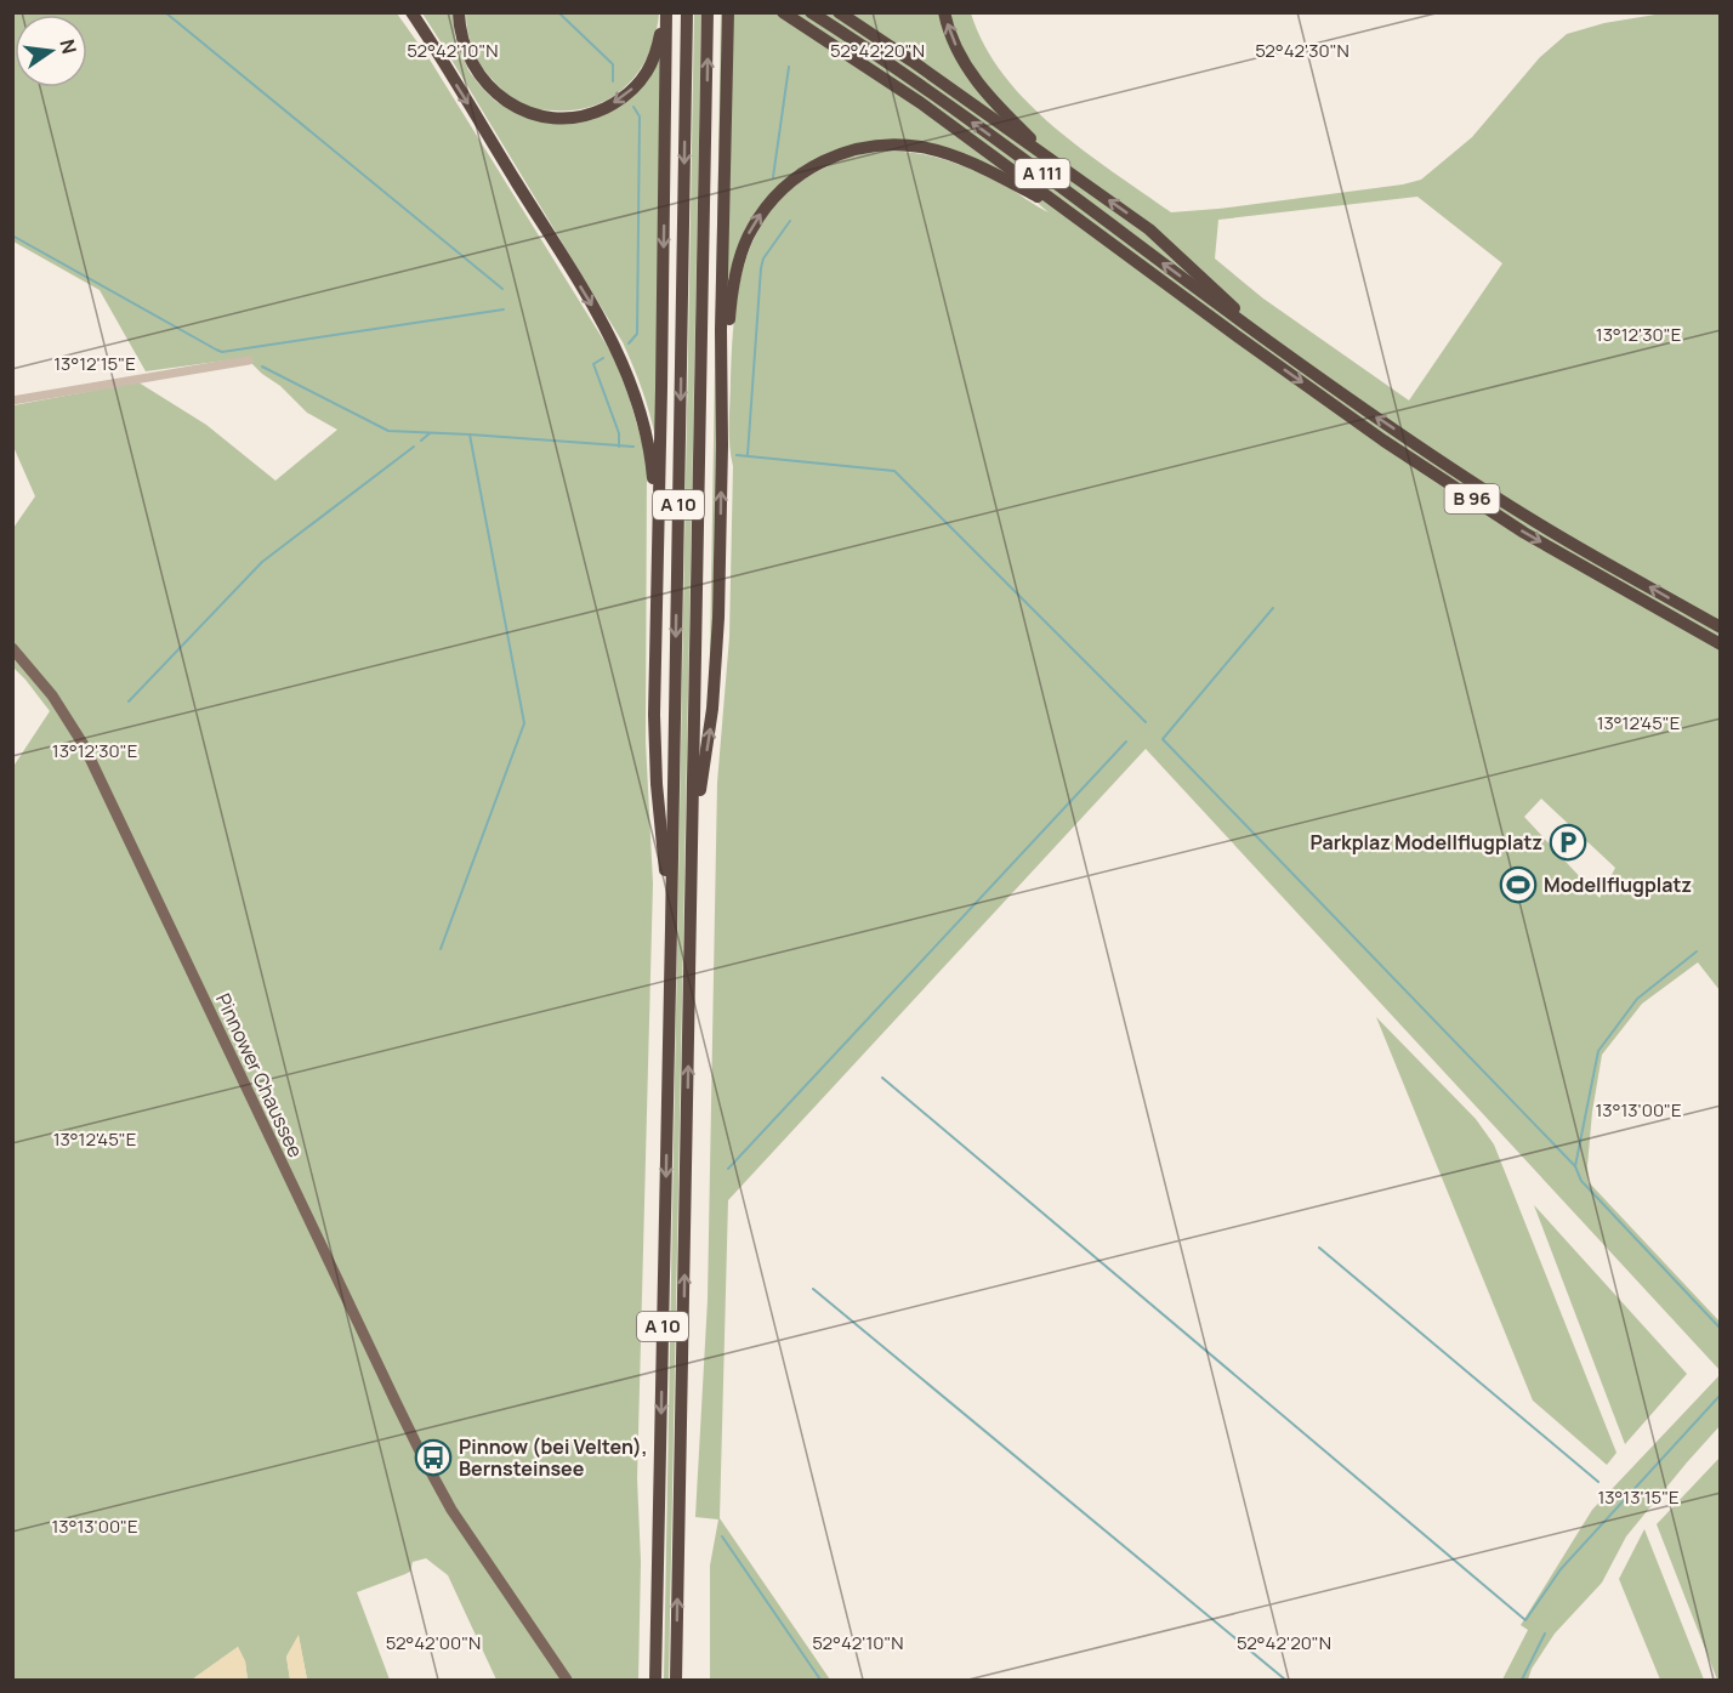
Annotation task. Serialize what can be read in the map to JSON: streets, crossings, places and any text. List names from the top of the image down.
{
  "streets": {
    "highway": ["A 111", "B 96", "A 10"],
    "main road": ["Pinnower Chaussee"]
  },
  "crossings": [
    ["A 111", "B 96"]
  ],
  "places": {
    "parking": ["Parkplaz Modellflugplatz"],
    "sports": ["Modellflugplatz"],
    "bus stop": ["Pinnow (bei Velten), Bernsteinsee"]
  },
  "north": "right",
  "coordinates": [
    "52°42'10\"N",
    "52°42'20\"N",
    "52°42'30\"N",
    "13°12'30\"E",
    "13°12'15\"E",
    "13°12'45\"E",
    "13°13'00\"E",
    "13°13'15\"E",
    "52°42'00\"N"
  ]
}
